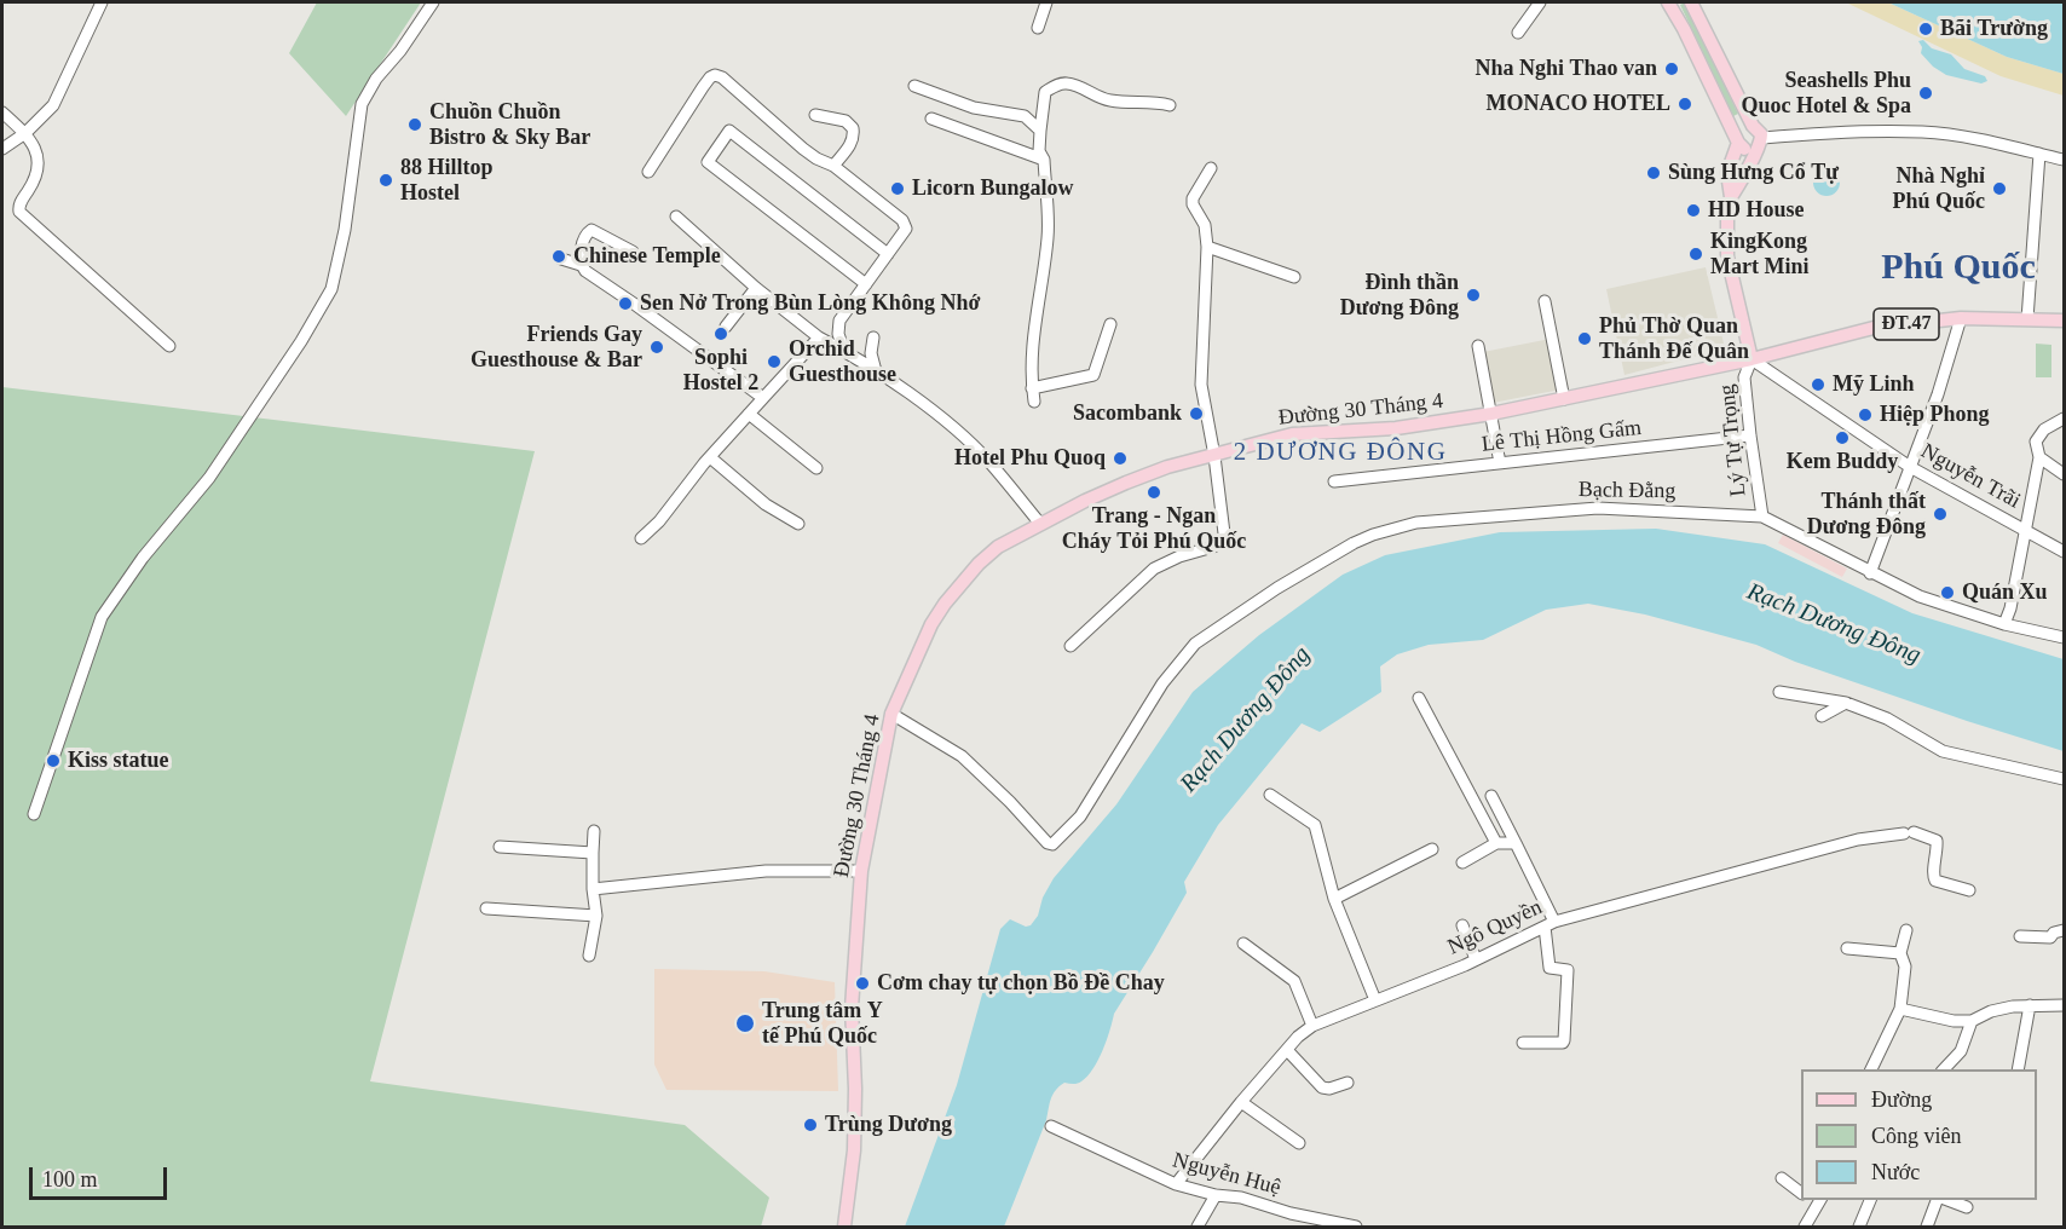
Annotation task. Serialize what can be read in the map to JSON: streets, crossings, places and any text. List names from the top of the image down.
{
  "streets": {
    "main road": ["ĐT.47", "Đường 30 Tháng 4"],
    "street": [
      "Lê Thị Hồng Gấm",
      "Lý Tự Trọng",
      "Nguyễn Trãi",
      "Bạch Đằng",
      "Ngô Quyền",
      "Nguyễn Huệ"
    ]
  },
  "crossings": [
    ["Đường 30 Tháng 4", "Lý Tự Trọng"],
    ["Đường 30 Tháng 4", "Nguyễn Trãi"],
    ["Đường 30 Tháng 4", "Bạch Đằng"],
    ["Lê Thị Hồng Gấm", "Lý Tự Trọng"],
    ["Lý Tự Trọng", "Nguyễn Trãi"],
    ["Lý Tự Trọng", "Bạch Đằng"],
    ["Ngô Quyền", "Nguyễn Huệ"]
  ],
  "districts": ["Phú Quốc", "2 DƯƠNG ĐÔNG"],
  "water": ["Rạch Dương Đông"],
  "places": [
    "Bãi Trường",
    "Nha Nghi Thao van",
    "Seashells Phu Quoc Hotel & Spa",
    "MONACO HOTEL",
    "Chuồn Chuồn Bistro & Sky Bar",
    "Sùng Hưng Cổ Tự",
    "88 Hilltop Hostel",
    "Licorn Bungalow",
    "Nhà Nghỉ Phú Quốc",
    "HD House",
    "KingKong Mart Mini",
    "Chinese Temple",
    "Đình thần Dương Đông",
    "Sen Nở Trong Bùn Lòng Không Nhớ",
    "Sophi Hostel 2",
    "Phủ Thờ Quan Thánh Đế Quân",
    "Friends Gay Guesthouse & Bar",
    "Orchid Guesthouse",
    "Mỹ Linh",
    "Sacombank",
    "Hiệp Phong",
    "Kem Buddy",
    "Hotel Phu Quoq",
    "Trang - Ngan Cháy Tỏi Phú Quốc",
    "Thánh thất Dương Đông",
    "Quán Xu",
    "Kiss statue",
    "Cơm chay tự chọn Bồ Đề Chay",
    "Trung tâm Y tế Phú Quốc",
    "Trùng Dương"
  ],
  "legend": ["Đường", "Công viên", "Nước"],
  "scale_bar": "100 m"
}
